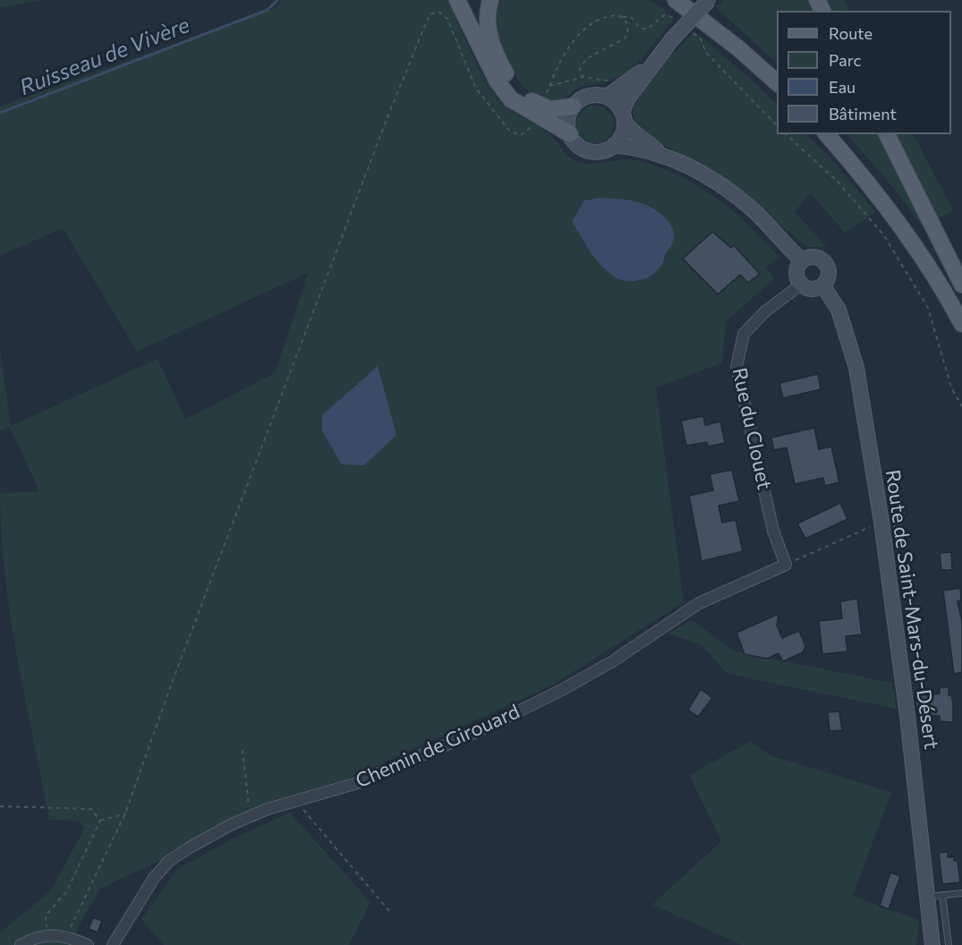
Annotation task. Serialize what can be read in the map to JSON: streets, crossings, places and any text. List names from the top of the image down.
{
  "streets": {
    "main road": ["Route de Saint-Mars-du-Désert"],
    "street": ["Rue du Clouet", "Chemin de Girouard"]
  },
  "crossings": [
    ["Rue du Clouet", "Route de Saint-Mars-du-Désert"],
    ["Rue du Clouet", "Chemin de Girouard"]
  ],
  "water": ["Ruisseau de Vivère"],
  "legend": [
    "Route",
    "Parc",
    "Eau",
    "Bâtiment"
  ]
}
